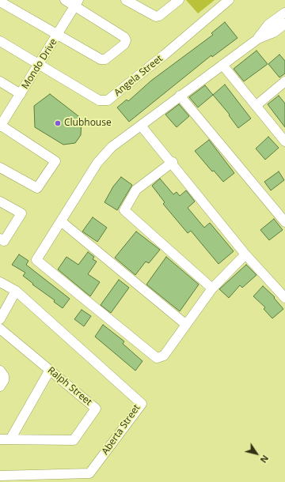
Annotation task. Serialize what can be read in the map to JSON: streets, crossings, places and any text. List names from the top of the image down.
{
  "streets": {
    "street": [
      "Mondo Drive",
      "Angela Street",
      "Ralph Street",
      "Aberta Street"
    ]
  },
  "crossings": [
    ["Mondo Drive", "Angela Street"]
  ],
  "places": ["Clubhouse"],
  "north": "bottom right"
}
